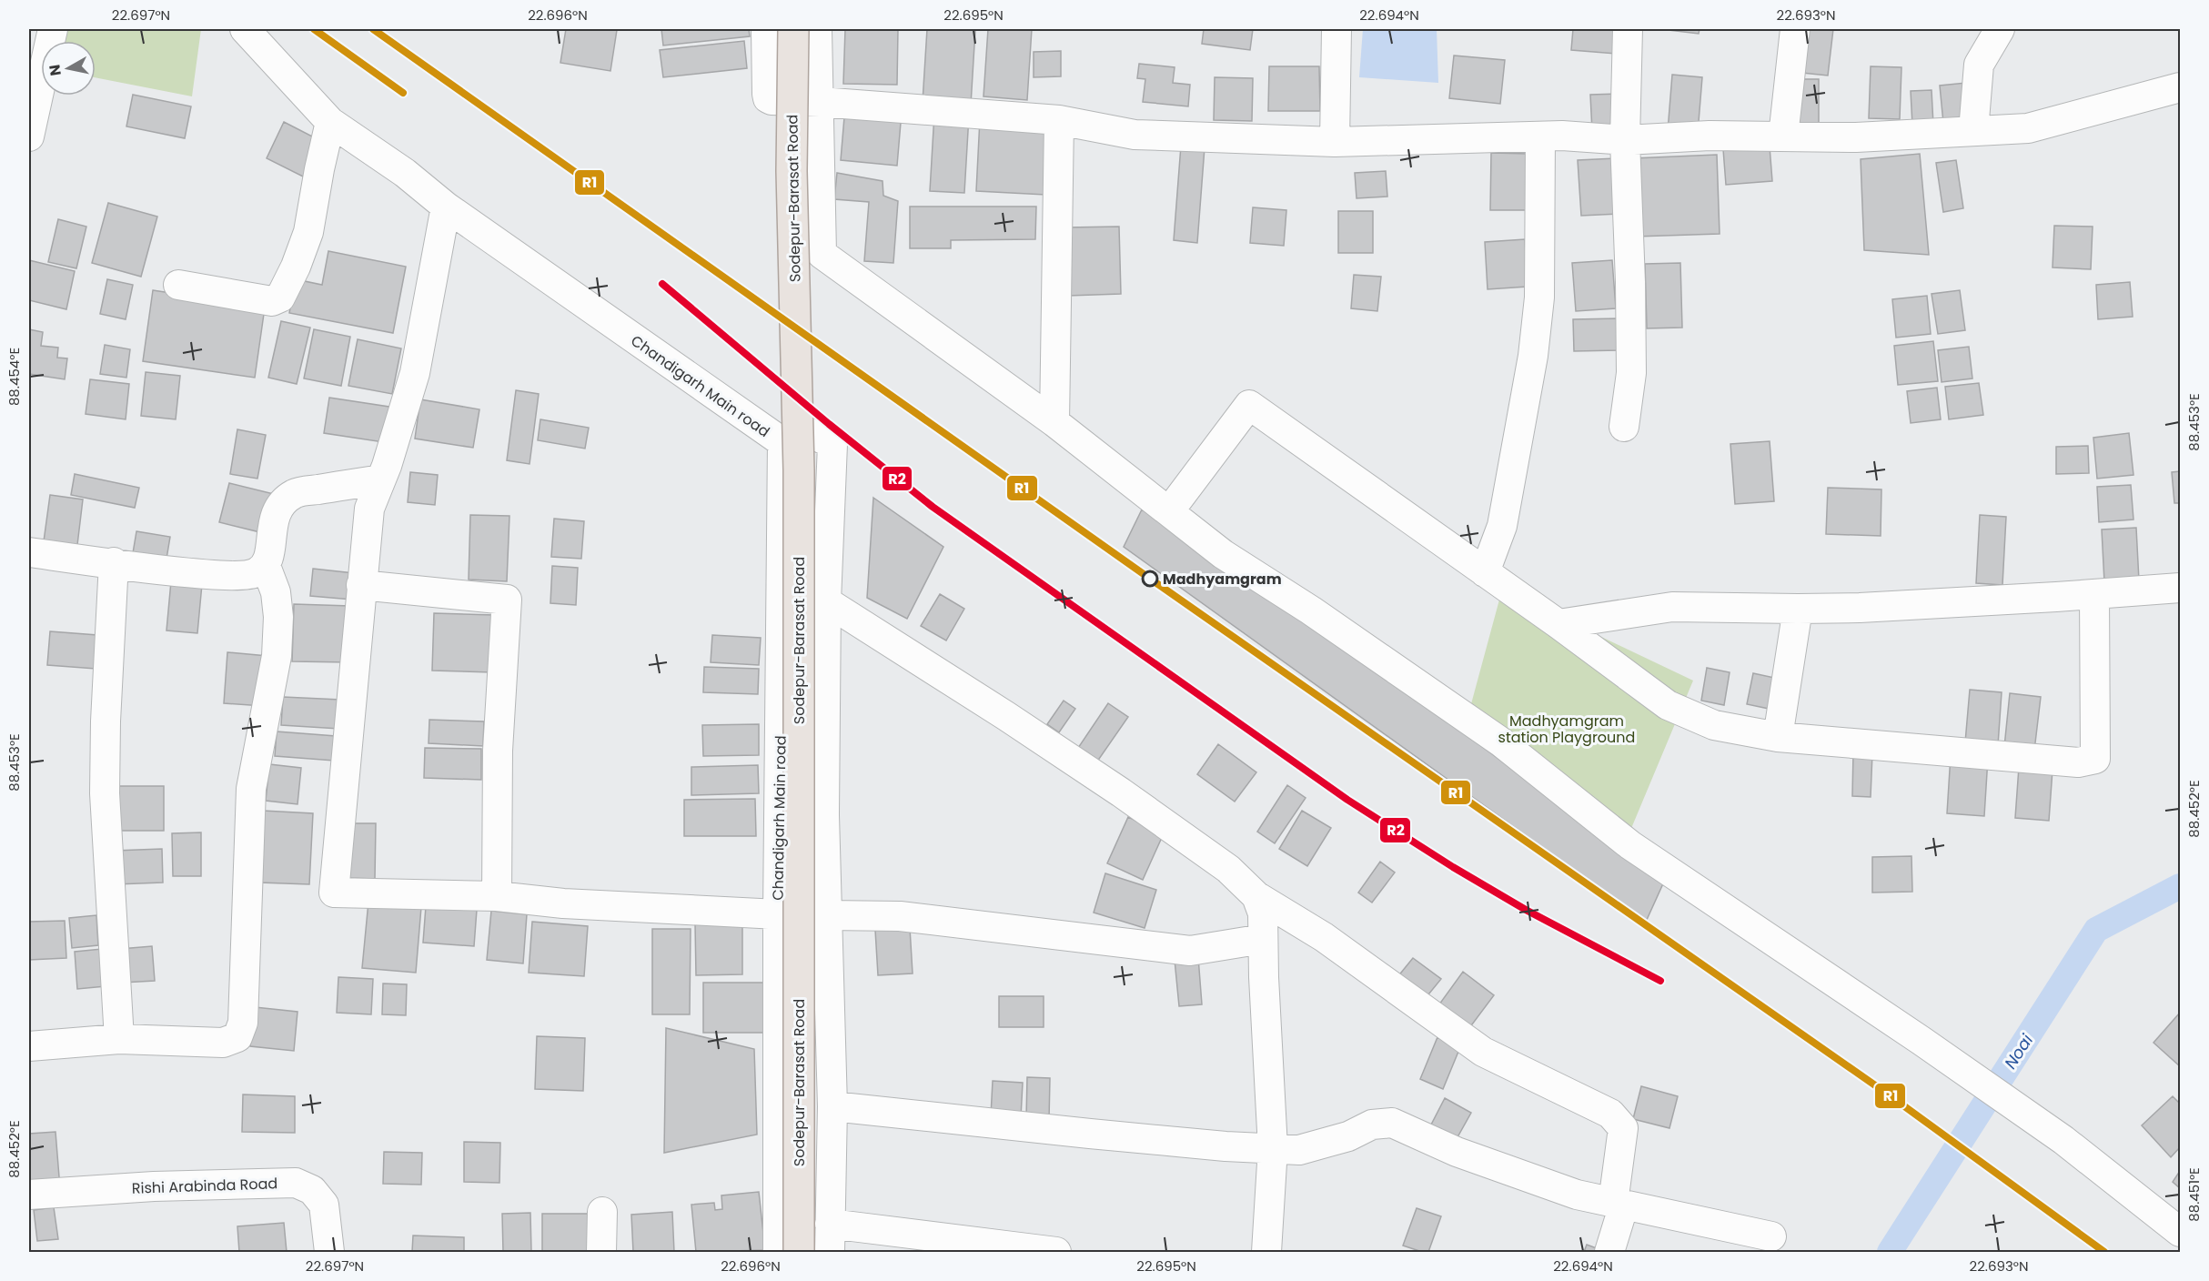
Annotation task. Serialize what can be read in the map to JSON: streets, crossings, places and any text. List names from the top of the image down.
{
  "streets": {
    "main road": ["Sodepur-Barasat Road"],
    "street": ["Chandigarh Main road", "Rishi Arabinda Road"]
  },
  "water": ["Noai"],
  "parks": ["Madhyamgram station Playground"],
  "places": ["Madhyamgram"],
  "lines": ["transit line R1", "transit line R2"],
  "north": "left",
  "coordinates": [
    "22.697°N",
    "22.696°N",
    "22.695°N",
    "22.694°N",
    "22.693°N",
    "88.454°E",
    "88.453°E",
    "88.452°E",
    "88.451°E"
  ]
}
